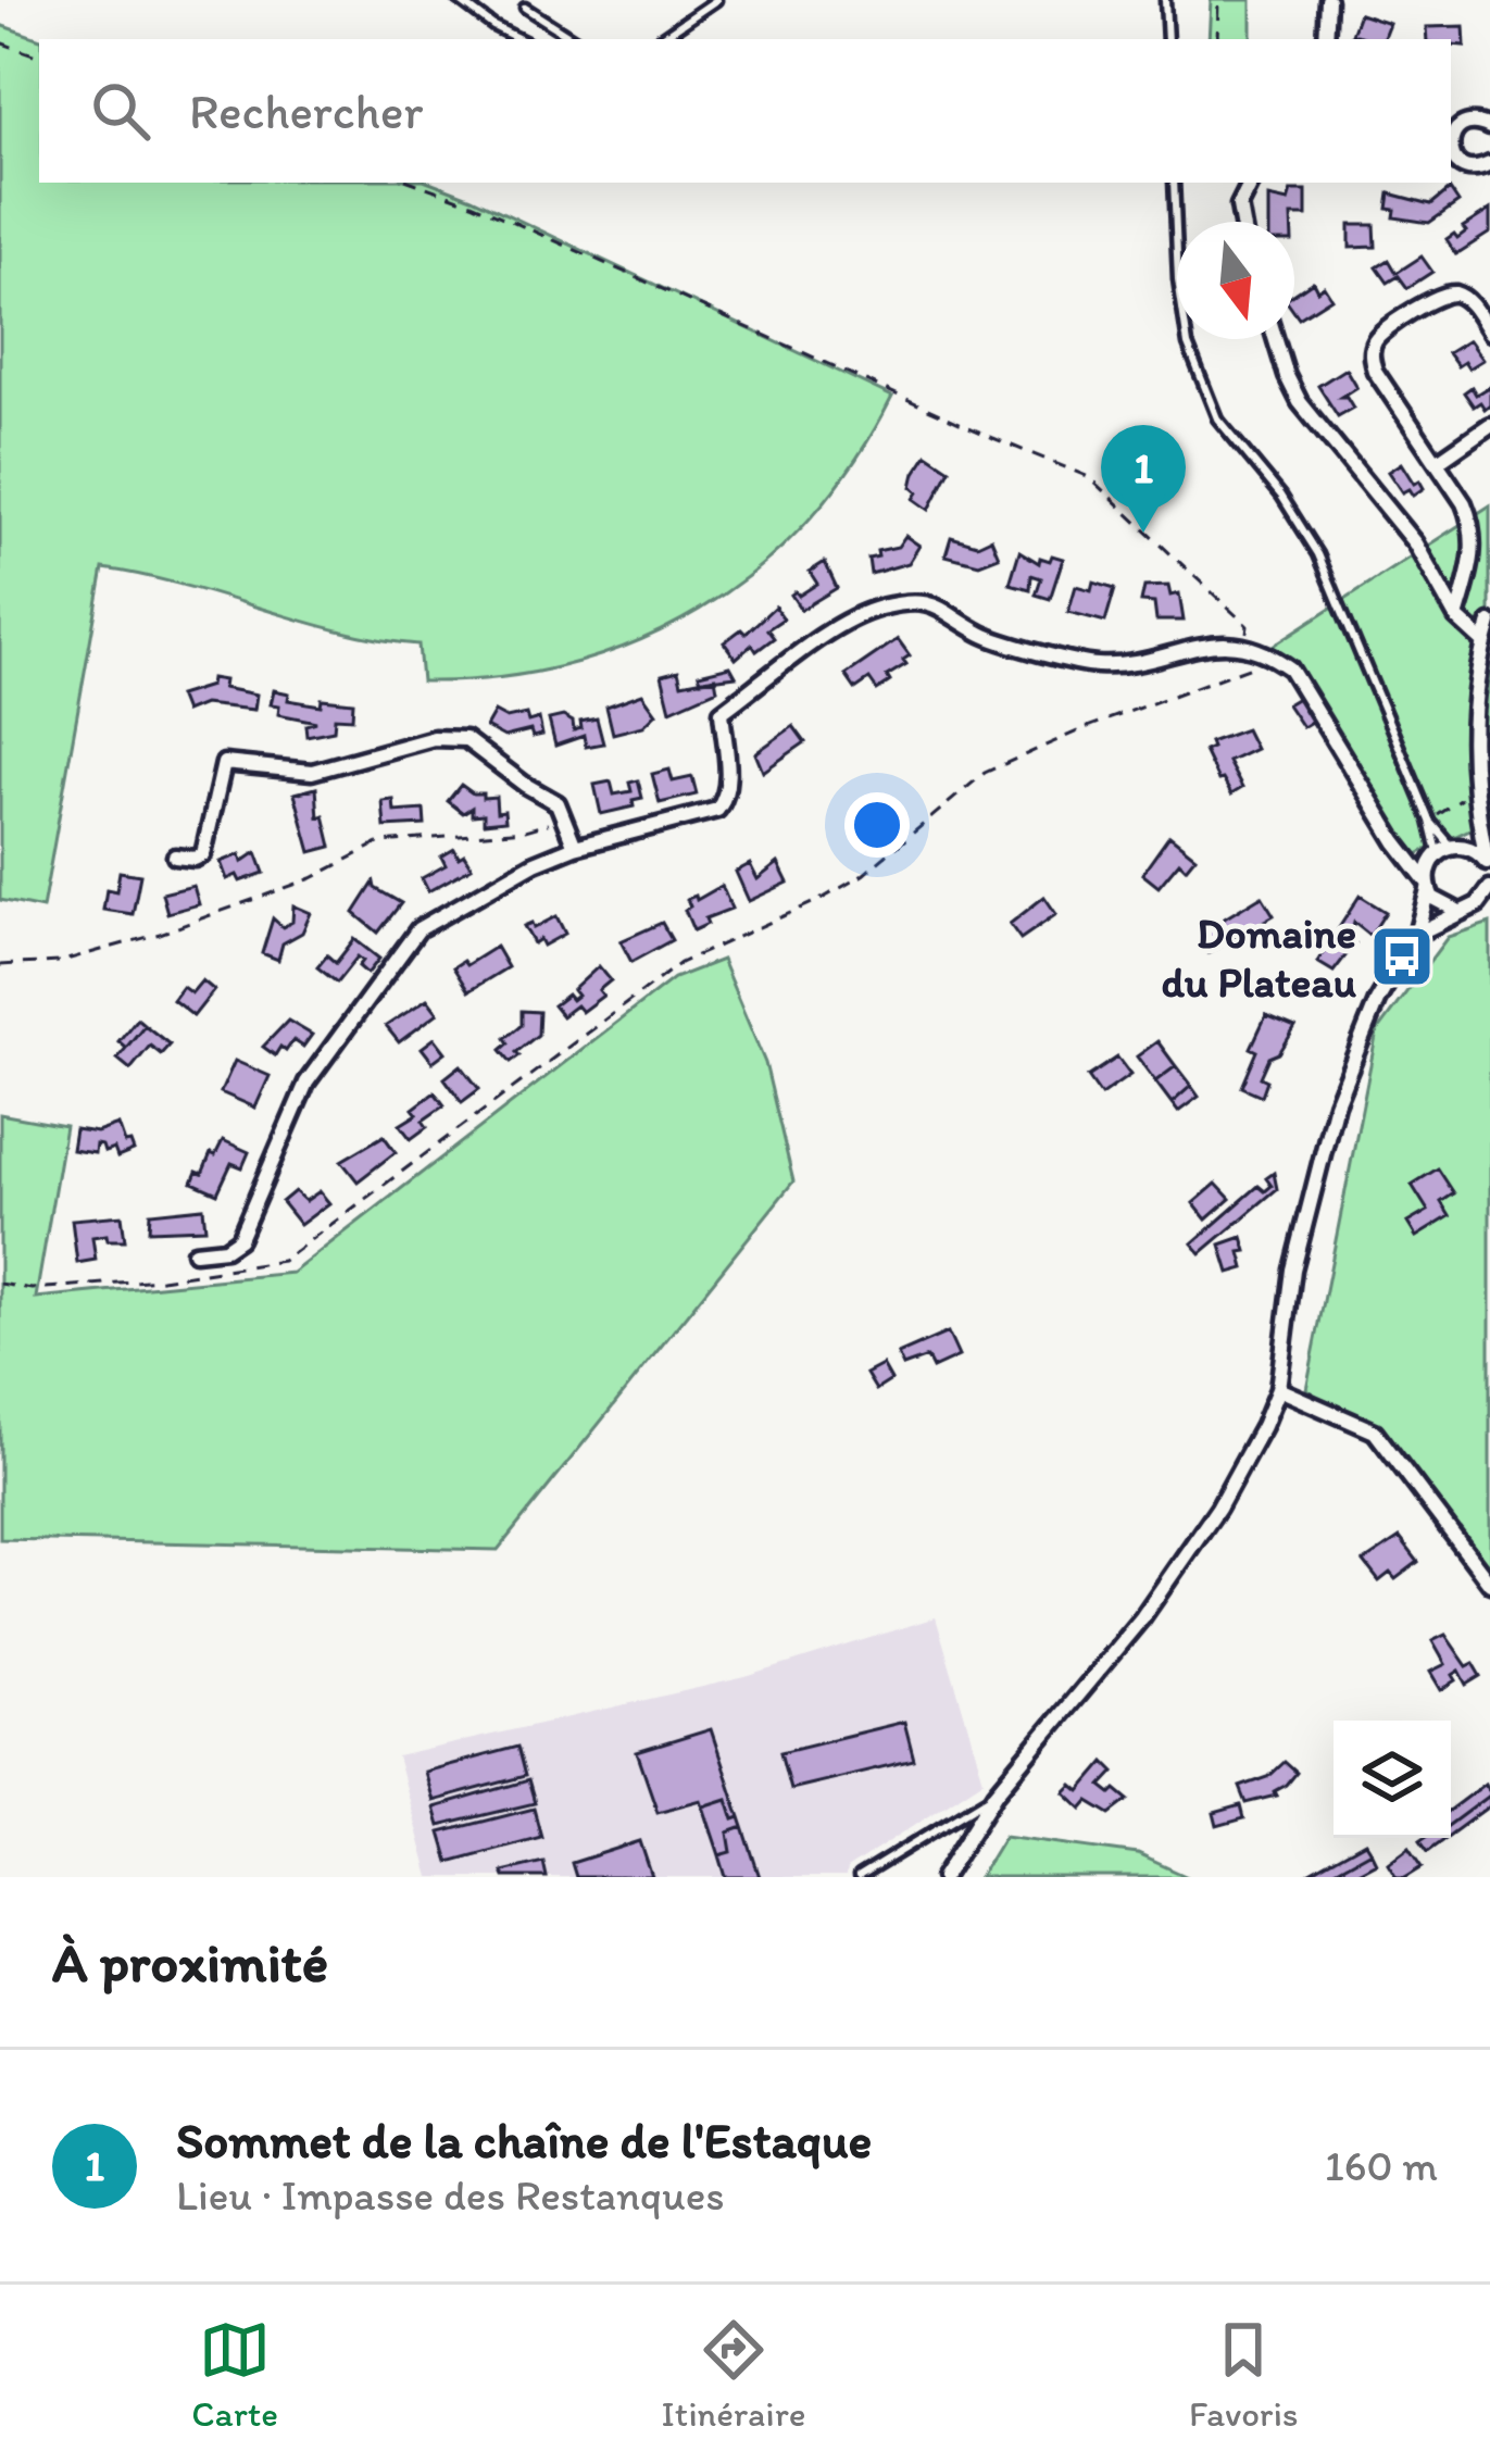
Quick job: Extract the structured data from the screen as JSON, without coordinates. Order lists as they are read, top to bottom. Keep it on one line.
{"places":{"bus stop":["Domaine du Plateau"]},"north":"bottom","page":{"search":"Rechercher","pins":"1","heading":"À proximité","list":[{"mark":"1","name":"Sommet de la chaîne de l'Estaque","note":"Lieu · Impasse des Restanques","value":"160 m"}],"nav":["Carte","Itinéraire","Favoris"]}}
